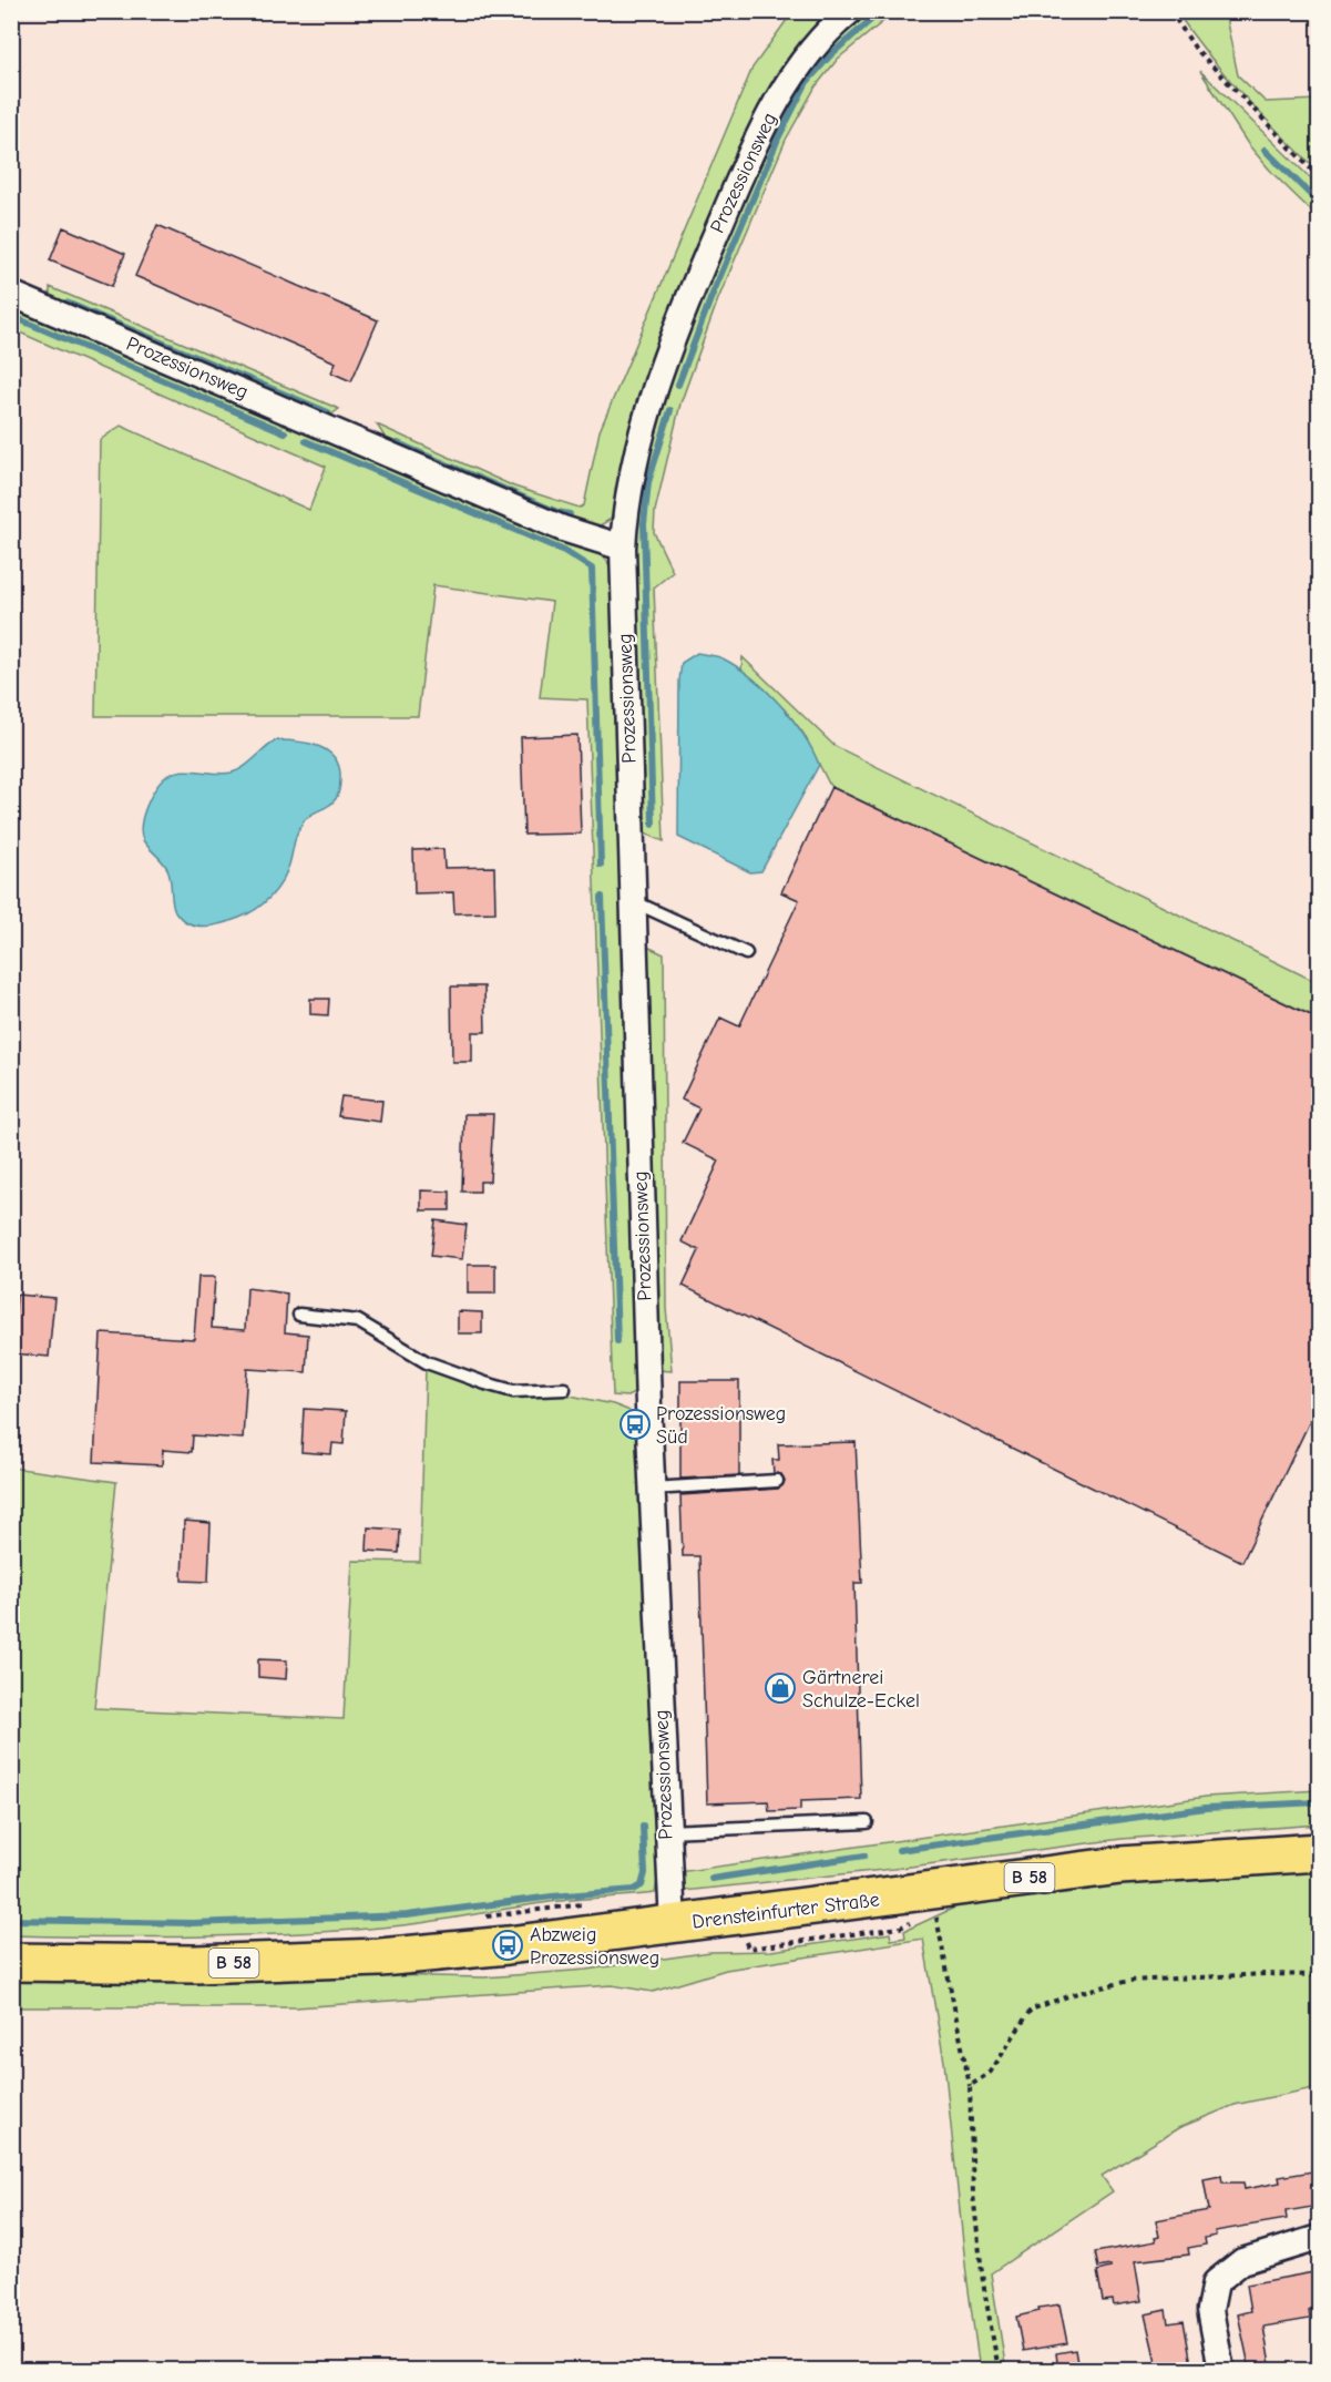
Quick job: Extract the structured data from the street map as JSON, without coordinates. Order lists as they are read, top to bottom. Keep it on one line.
{"streets":{"main road":["B 58","Drensteinfurter Straße"],"street":["Prozessionsweg"]},"crossings":[["Prozessionsweg","Drensteinfurter Straße"]],"places":{"bus stop":["Prozessionsweg Süd","Abzweig Prozessionsweg"],"shop":["Gärtnerei Schulze-Eckel"]}}
